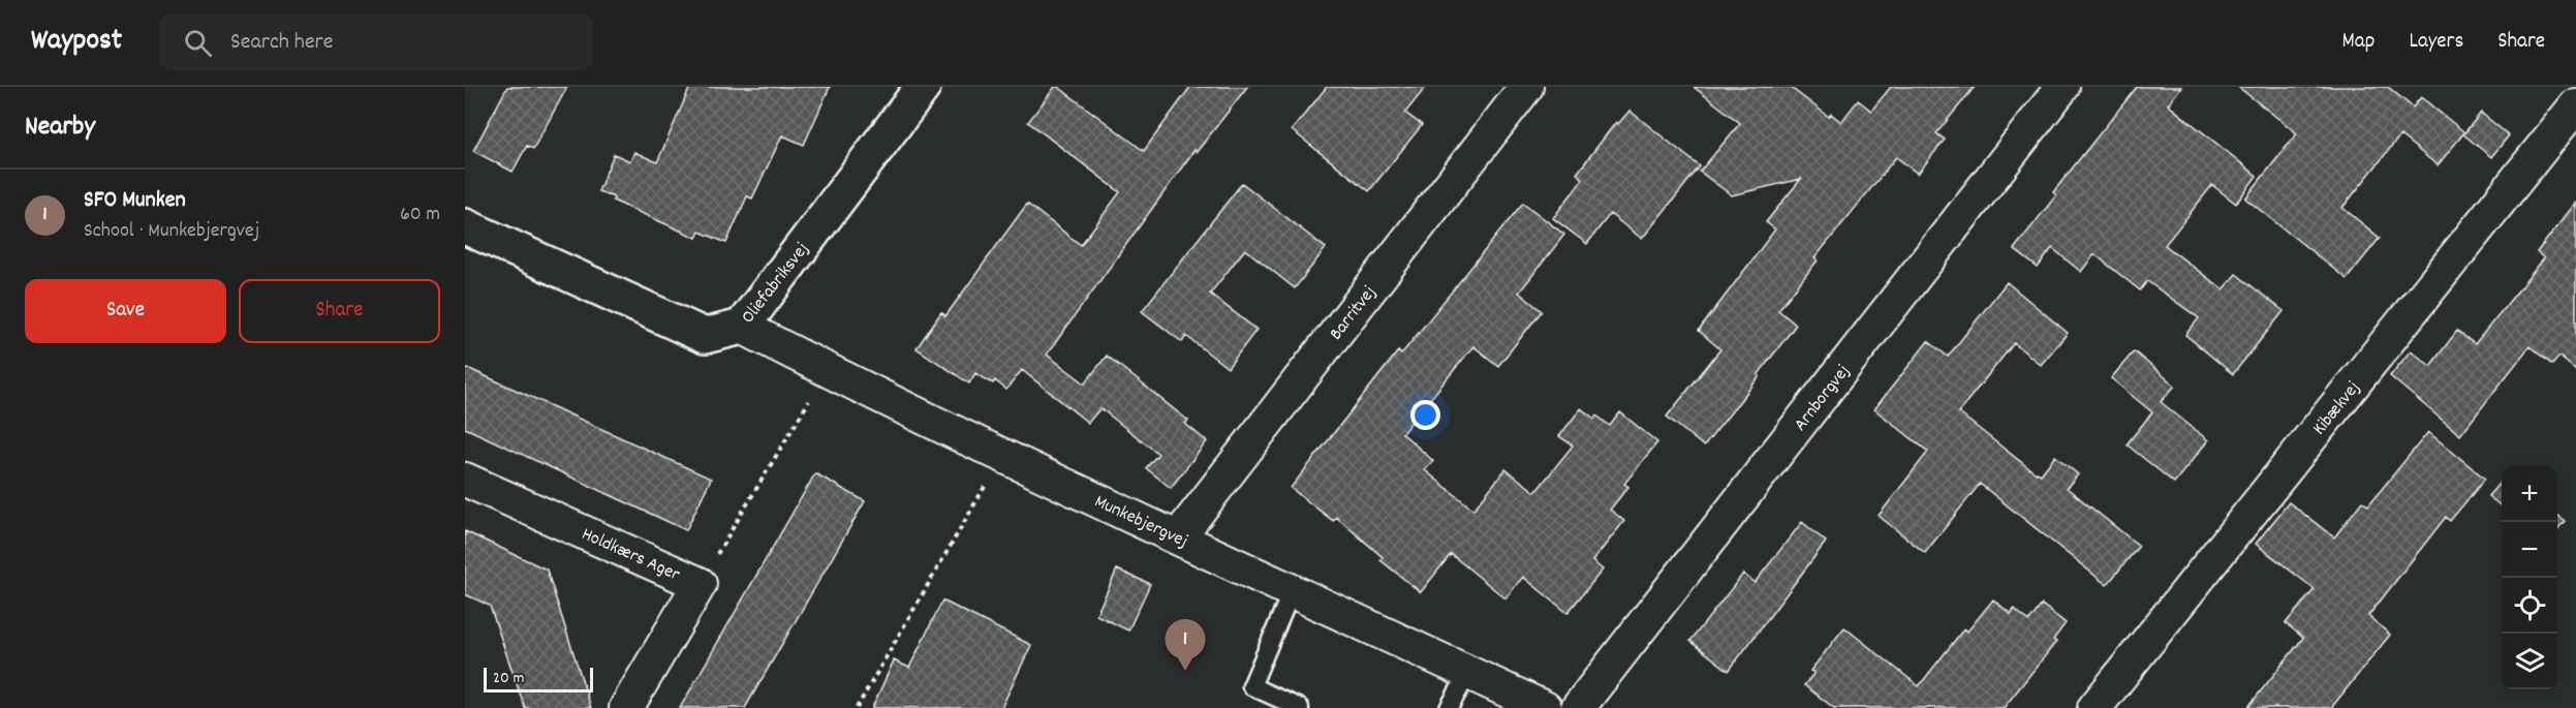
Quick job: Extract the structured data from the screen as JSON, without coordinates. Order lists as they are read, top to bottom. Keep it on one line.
{"streets":{"street":["Oliefabriksvej","Barritvej","Arnborgvej","Kibækvej","Munkebjergvej","Holdkærs Ager"]},"crossings":[["Oliefabriksvej","Munkebjergvej"],["Barritvej","Munkebjergvej"]],"scale_bar":"20 m","page":{"header":"Waypost","search":"Search here","nav":["Map","Layers","Share"],"heading":"Nearby","list":[{"mark":"1","name":"SFO Munken","note":"School · Munkebjergvej","value":"60 m"}],"buttons":["Save","Share"],"map_buttons":["+","−"],"pins":"1","scale":"20 m"}}
